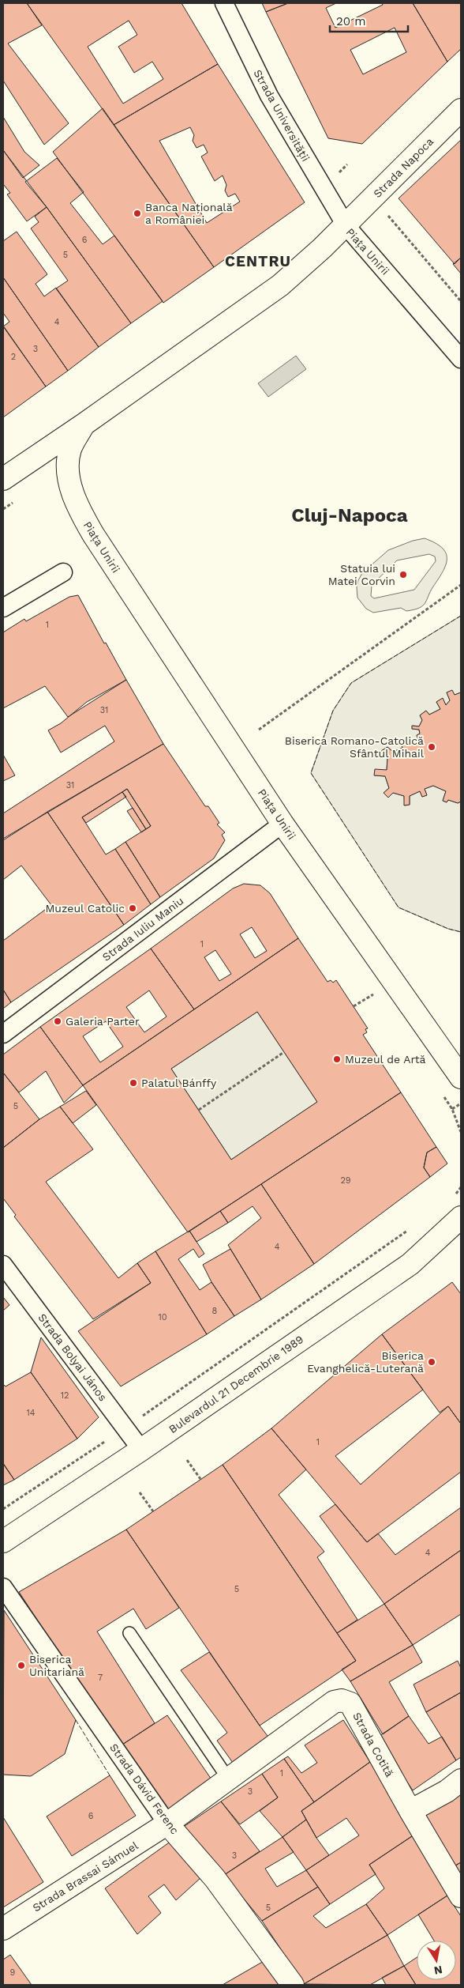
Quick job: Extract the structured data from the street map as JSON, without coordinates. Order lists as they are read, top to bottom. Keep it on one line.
{"streets":{"main road":["Strada Napoca","Piața Unirii","Bulevardul 21 Decembrie 1989","Strada Cotită","Strada Dávid Ferenc","Strada Brassai Sámuel"],"street":["Strada Universității","Strada Iuliu Maniu","Strada Bolyai János"]},"crossings":[["Strada Universității","Strada Napoca"],["Strada Universității","Piața Unirii"],["Strada Napoca","Piața Unirii"],["Piața Unirii","Strada Iuliu Maniu"],["Strada Bolyai János","Bulevardul 21 Decembrie 1989"],["Strada Cotită","Strada Dávid Ferenc"],["Strada Cotită","Strada Brassai Sámuel"],["Strada Dávid Ferenc","Strada Brassai Sámuel"]],"districts":["CENTRU","Cluj-Napoca"],"places":["Banca Națională a României","Statuia lui Matei Corvin","Biserica Romano-Catolică Sfântul Mihail","Muzeul Catolic","Galeria Parter","Muzeul de Artă","Palatul Bánffy","Biserica Evanghelică-Luterană","Biserica Unitariană"],"house_numbers":["6","5","4","3","2","1","31","31","1","5","29","4","8","10","12","14","1","4","5","7","1","3","6","3","5","9"],"scale_bar":"20 m","north":"bottom"}
